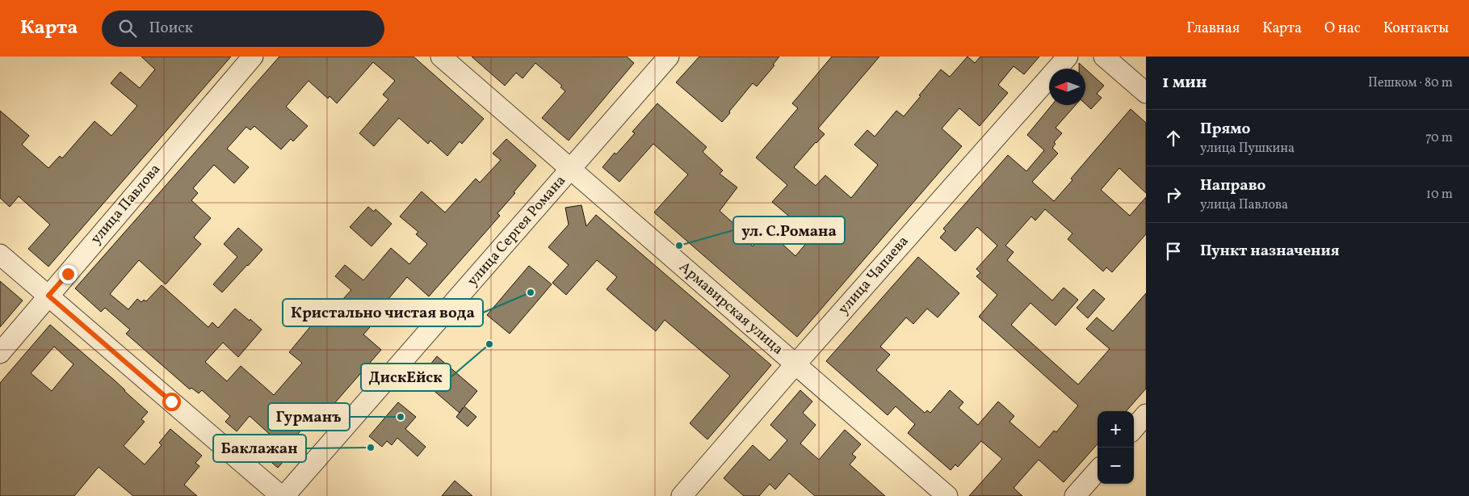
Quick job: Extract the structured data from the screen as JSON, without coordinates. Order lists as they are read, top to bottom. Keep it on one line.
{"streets":{"street":["улица Павлова","улица Сергея Романа","улица Чапаева","Армавирская улица"]},"crossings":[["улица Сергея Романа","Армавирская улица"],["улица Чапаева","Армавирская улица"]],"places":["ул. С.Романа","Кристально чистая вода","ДискЕйск","Гурманъ","Баклажан"],"north":"left","page":{"header":"Карта","search":"Поиск","nav":["Главная","Карта","О нас","Контакты"],"heading":["1 мин","Пешком · 80 m"],"list":[["Прямо","улица Пушкина","70 m"],["Направо","улица Павлова","10 m"],"Пункт назначения"],"map_buttons":["+","−"]}}
